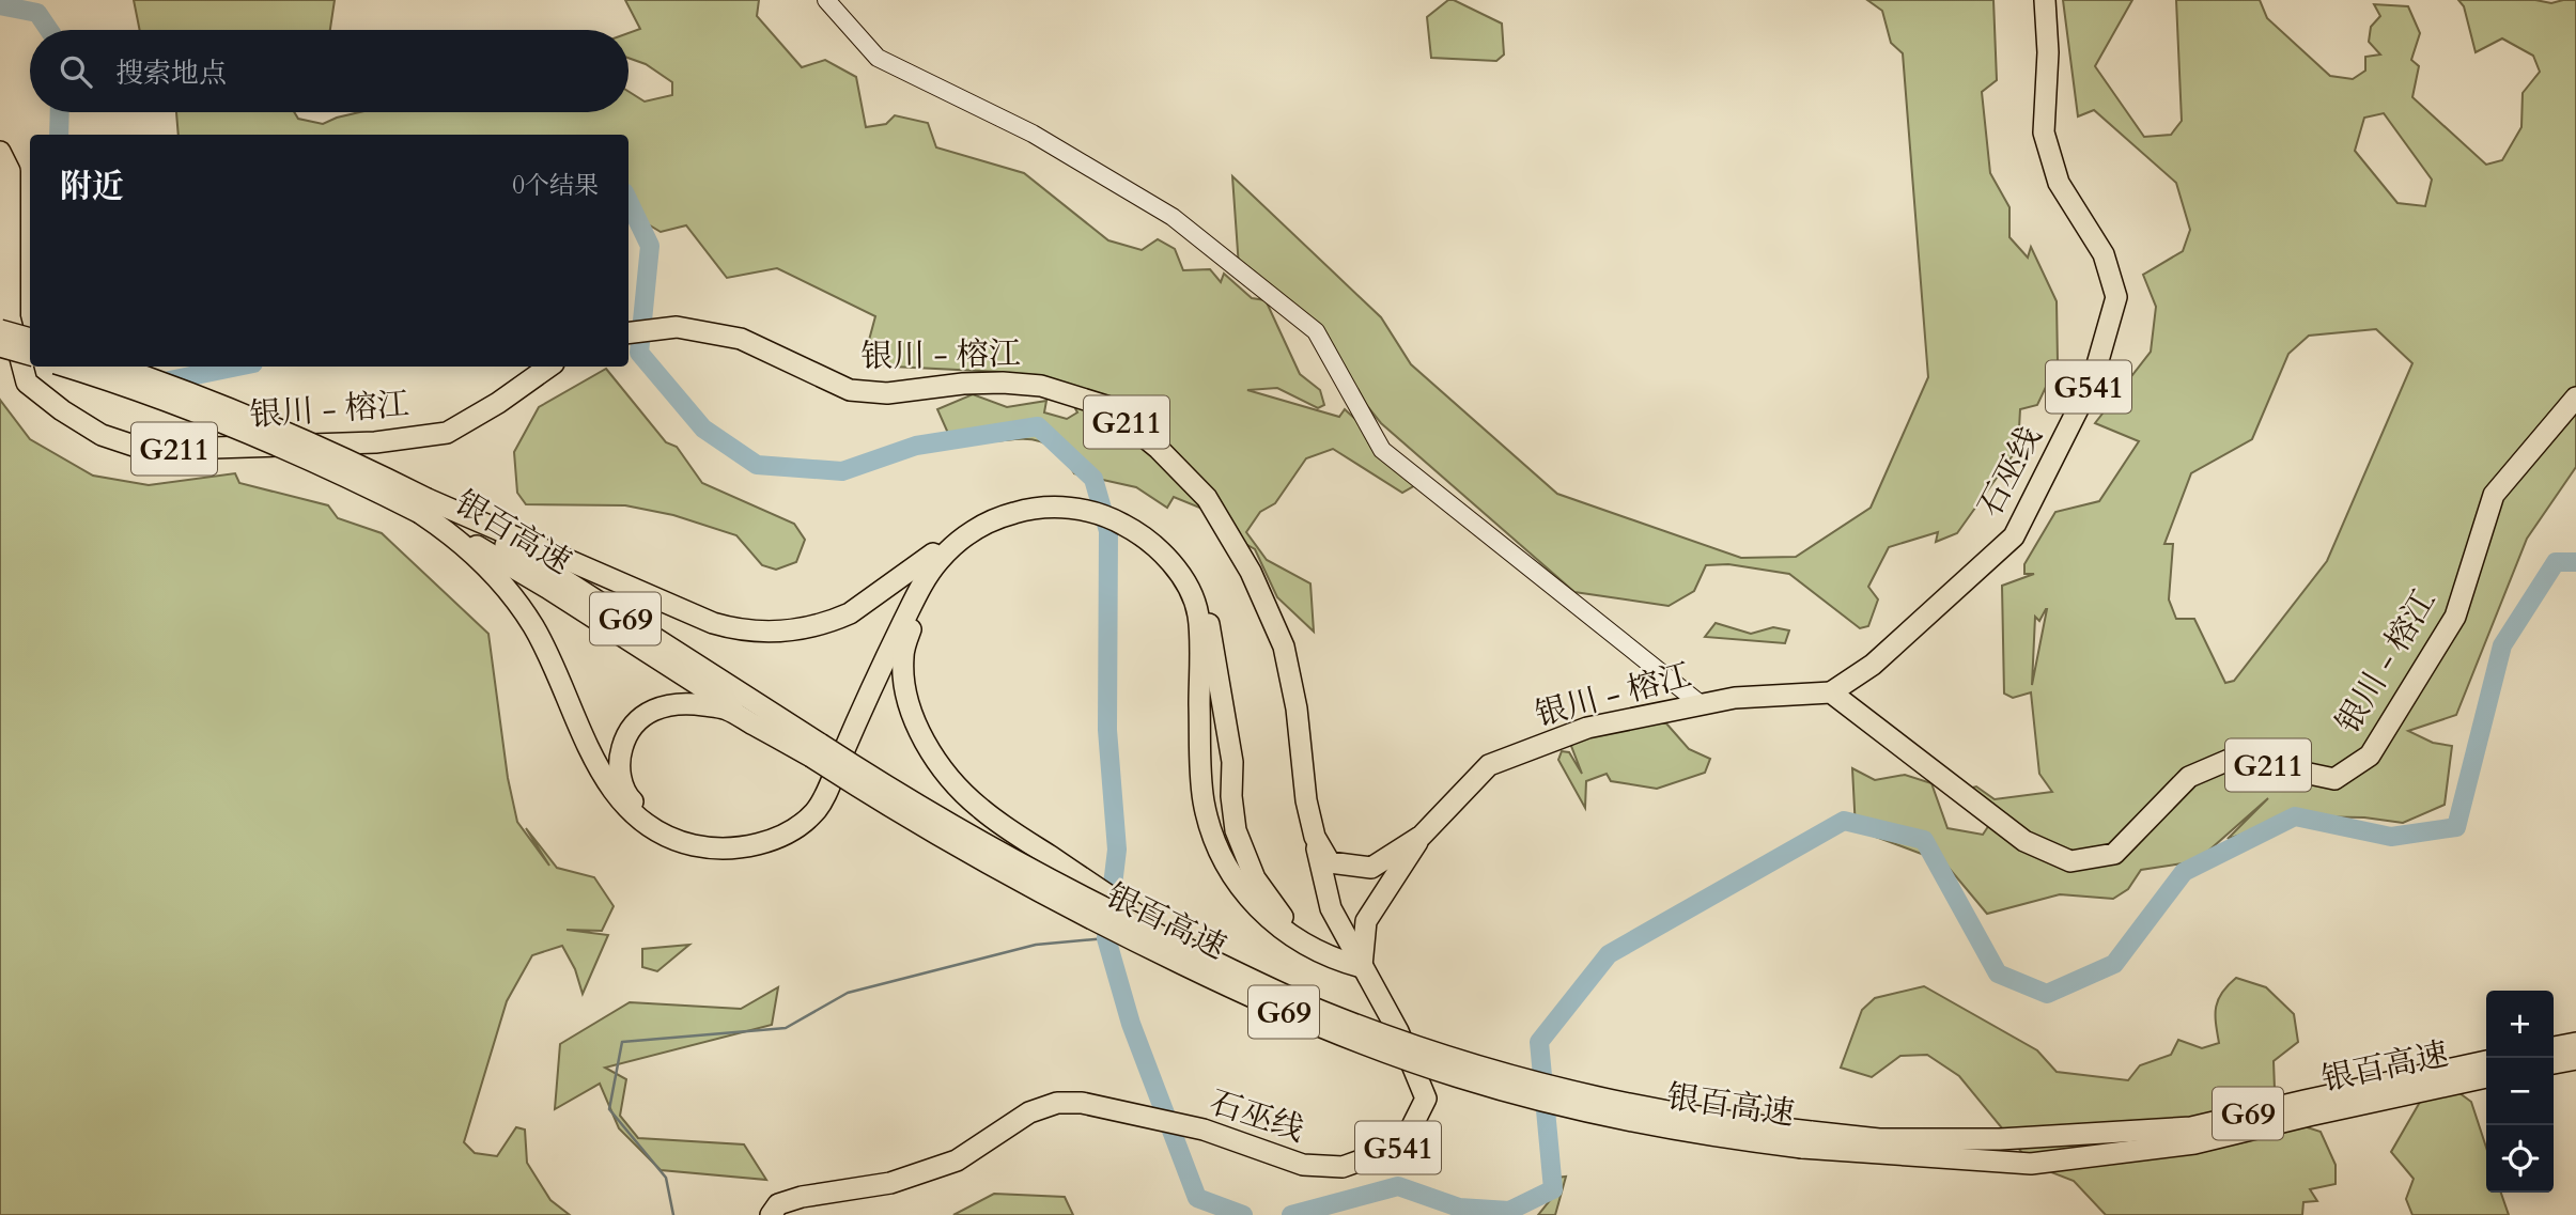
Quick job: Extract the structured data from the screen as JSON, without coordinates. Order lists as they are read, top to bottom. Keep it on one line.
{"streets":{"highway":["银川 - 榕江","G541","G211","石巫线","银百高速","G69"]},"crossings":[["银川 - 榕江","石巫线"]],"page":{"search":"搜索地点","heading":["附近","0个结果"],"map_buttons":["+","−"]}}
